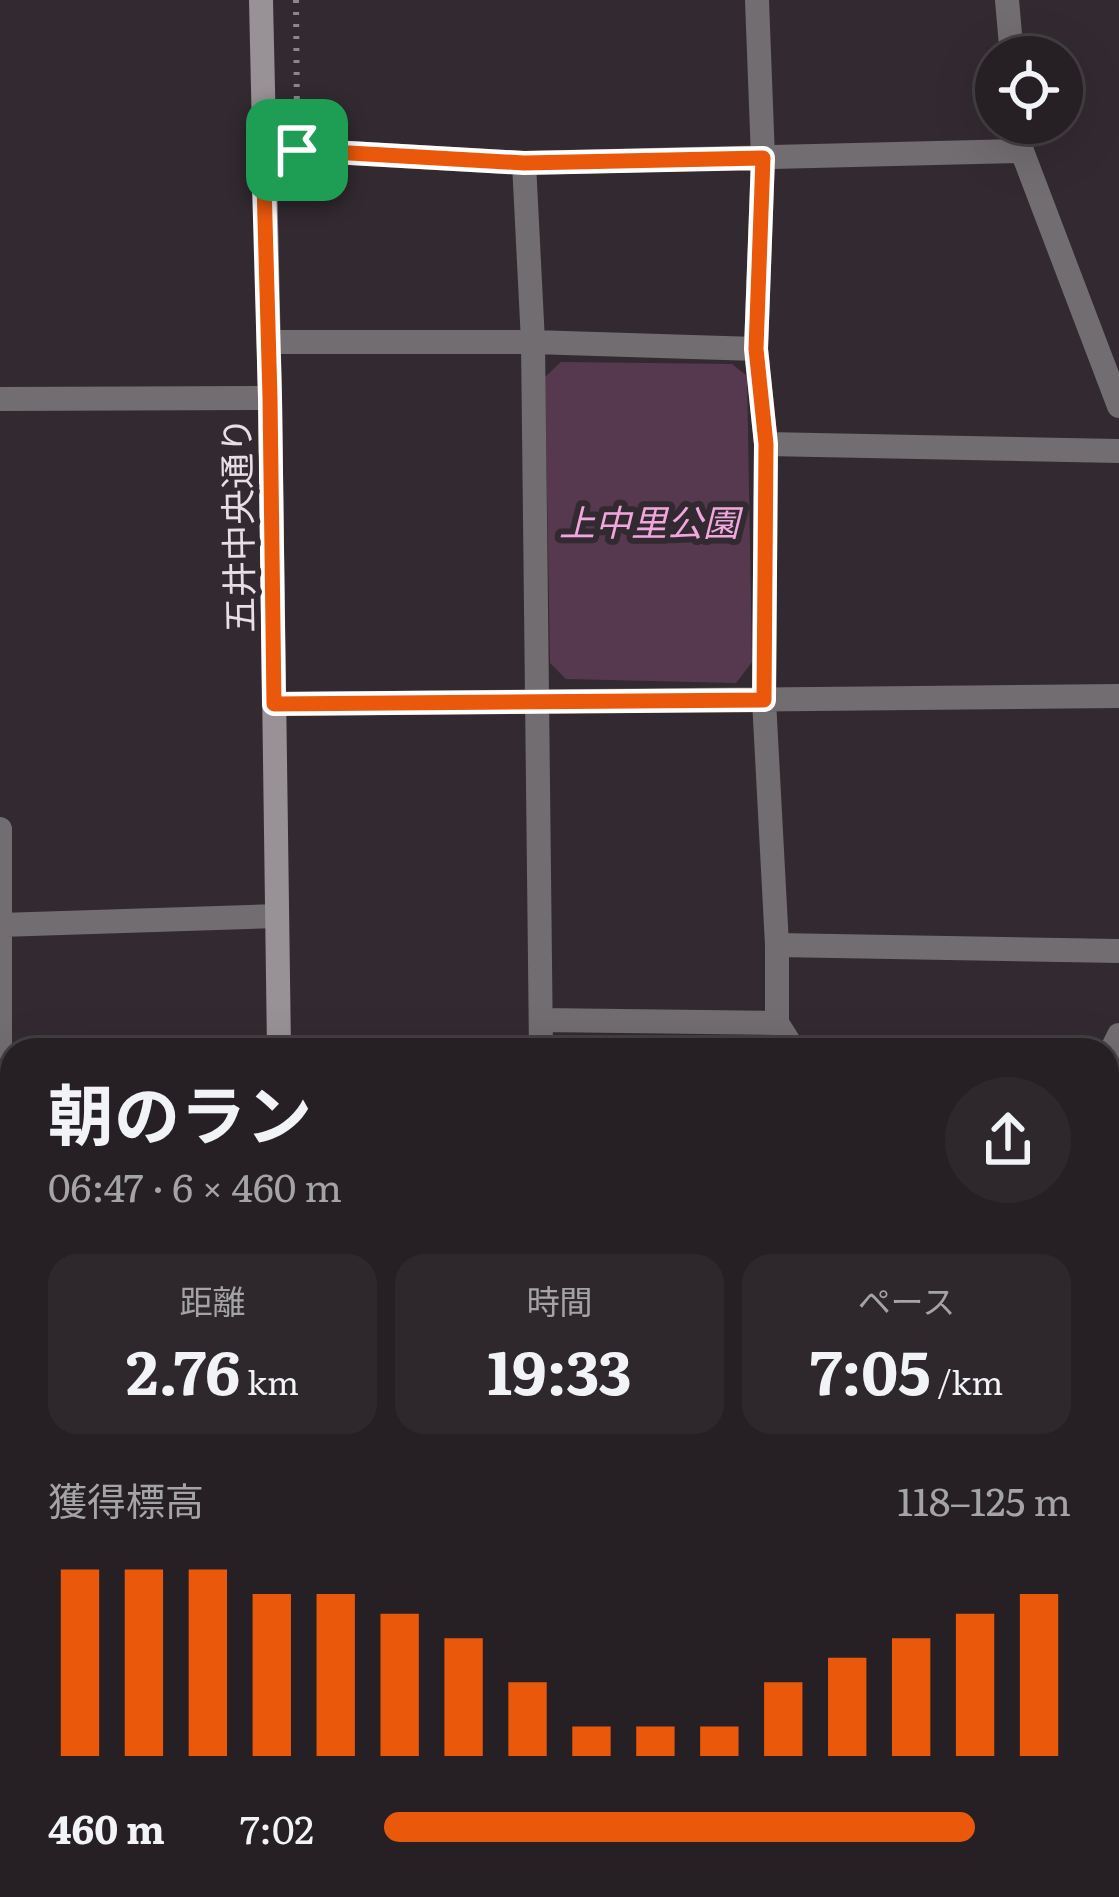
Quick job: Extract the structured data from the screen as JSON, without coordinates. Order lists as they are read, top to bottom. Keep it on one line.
{"streets":{"street":["五井中央通り"]},"parks":["上中里公園"],"page":{"heading":["朝のラン","06:47 · 6 × 460 m"],"stats":[["距離","2.76 km"],["時間","19:33"],["ペース","7:05 /km"]],"chart":["獲得標高","118–125 m"],"list":[{"name":"460 m","note":"7:02"}]}}
